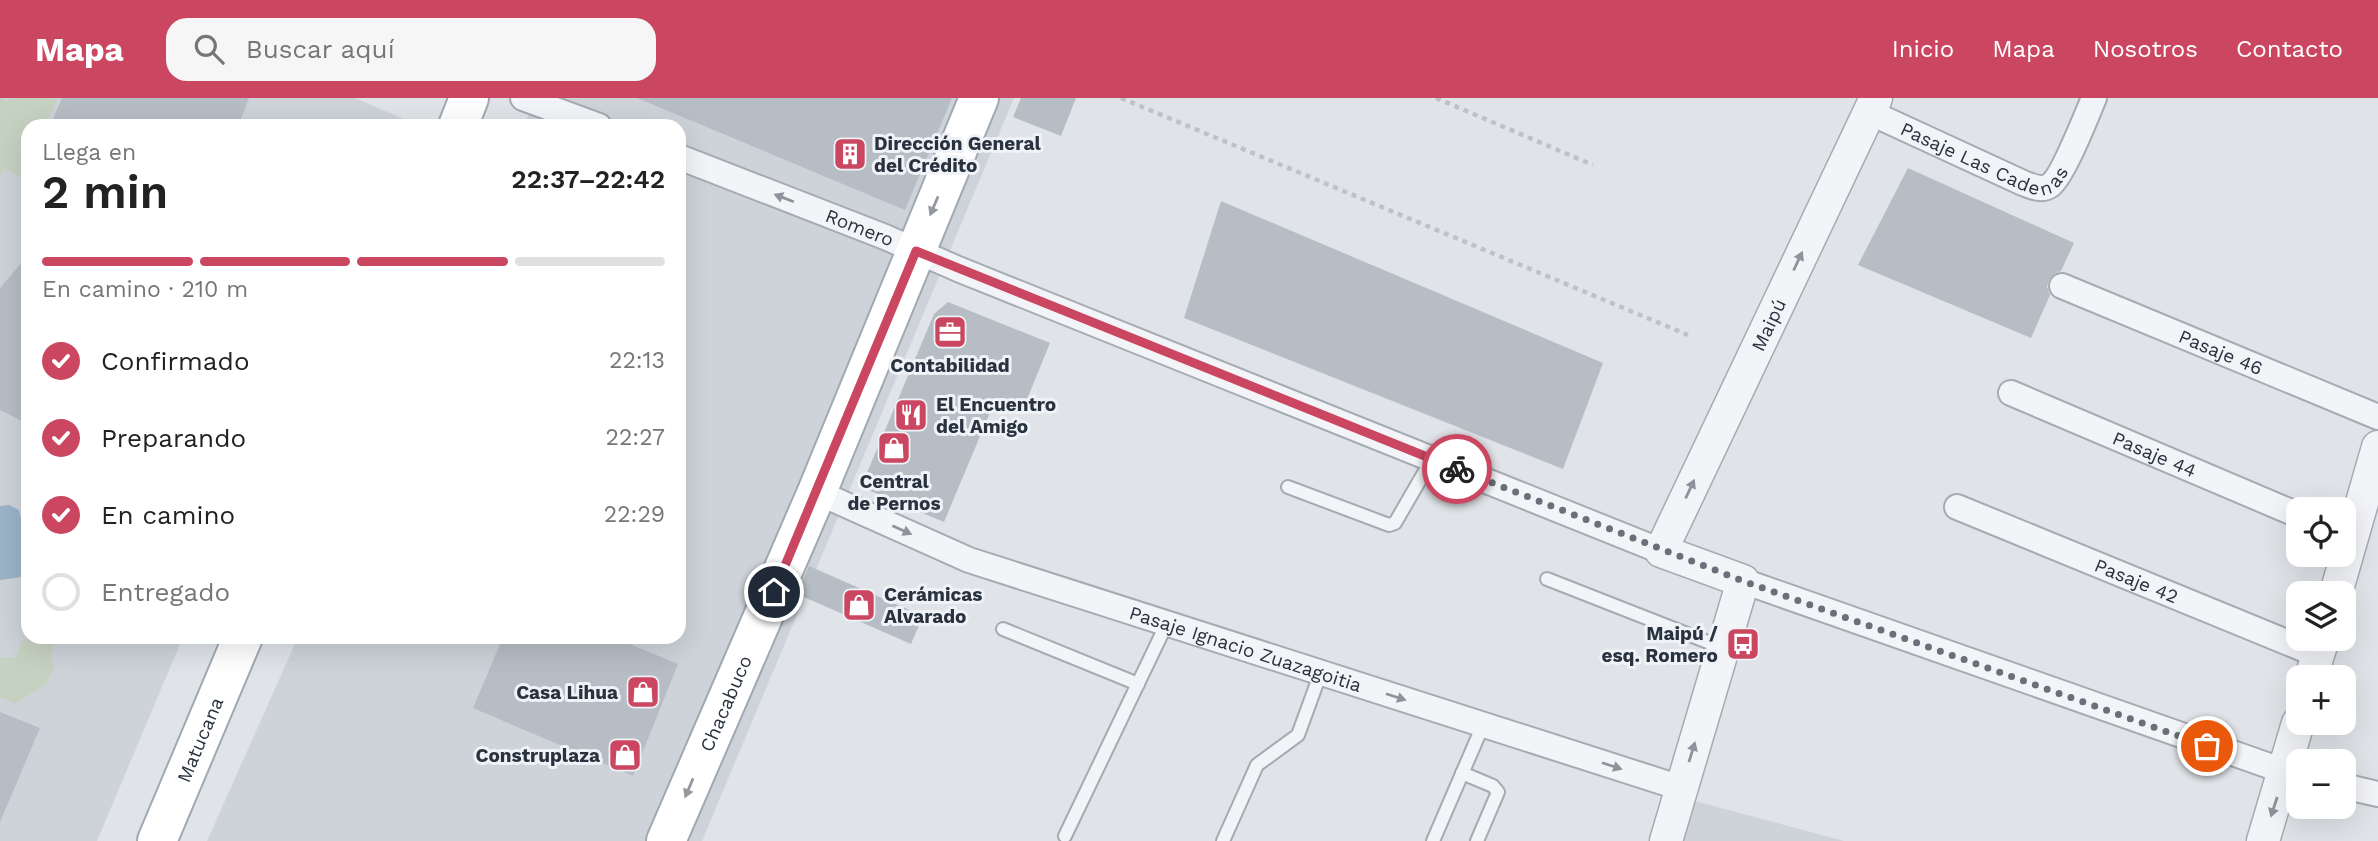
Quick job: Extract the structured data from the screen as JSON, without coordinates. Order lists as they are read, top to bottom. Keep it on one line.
{"streets":{"main road":["Chacabuco","Matucana"],"street":["Pasaje Las Cadenas","Romero","Maipú","Pasaje 46","Pasaje 44","Pasaje 42","Pasaje Ignacio Zuazagoitia"]},"crossings":[["Pasaje Las Cadenas","Maipú"],["Romero","Maipú"],["Romero","Chacabuco"],["Pasaje Ignacio Zuazagoitia","Chacabuco"]],"one_way":["Maipú","Pasaje Ignacio Zuazagoitia","Chacabuco"],"places":{"building":["Dirección General del Crédito"],"office":["Contabilidad"],"restaurant":["El Encuentro del Amigo"],"shop":["Central de Pernos","Cerámicas Alvarado","Casa Lihua","Construplaza"],"bus stop":["Maipú / esq. Romero"]},"page":{"header":"Mapa","search":"Buscar aquí","nav":["Inicio","Mapa","Nosotros","Contacto"],"heading":["2 min","Llega en","22:37–22:42"],"bar":"En camino · 210 m","list":[["Confirmado","22:13"],["Preparando","22:27"],["En camino","22:29"],"Entregado"],"map_buttons":["+","−"]}}
